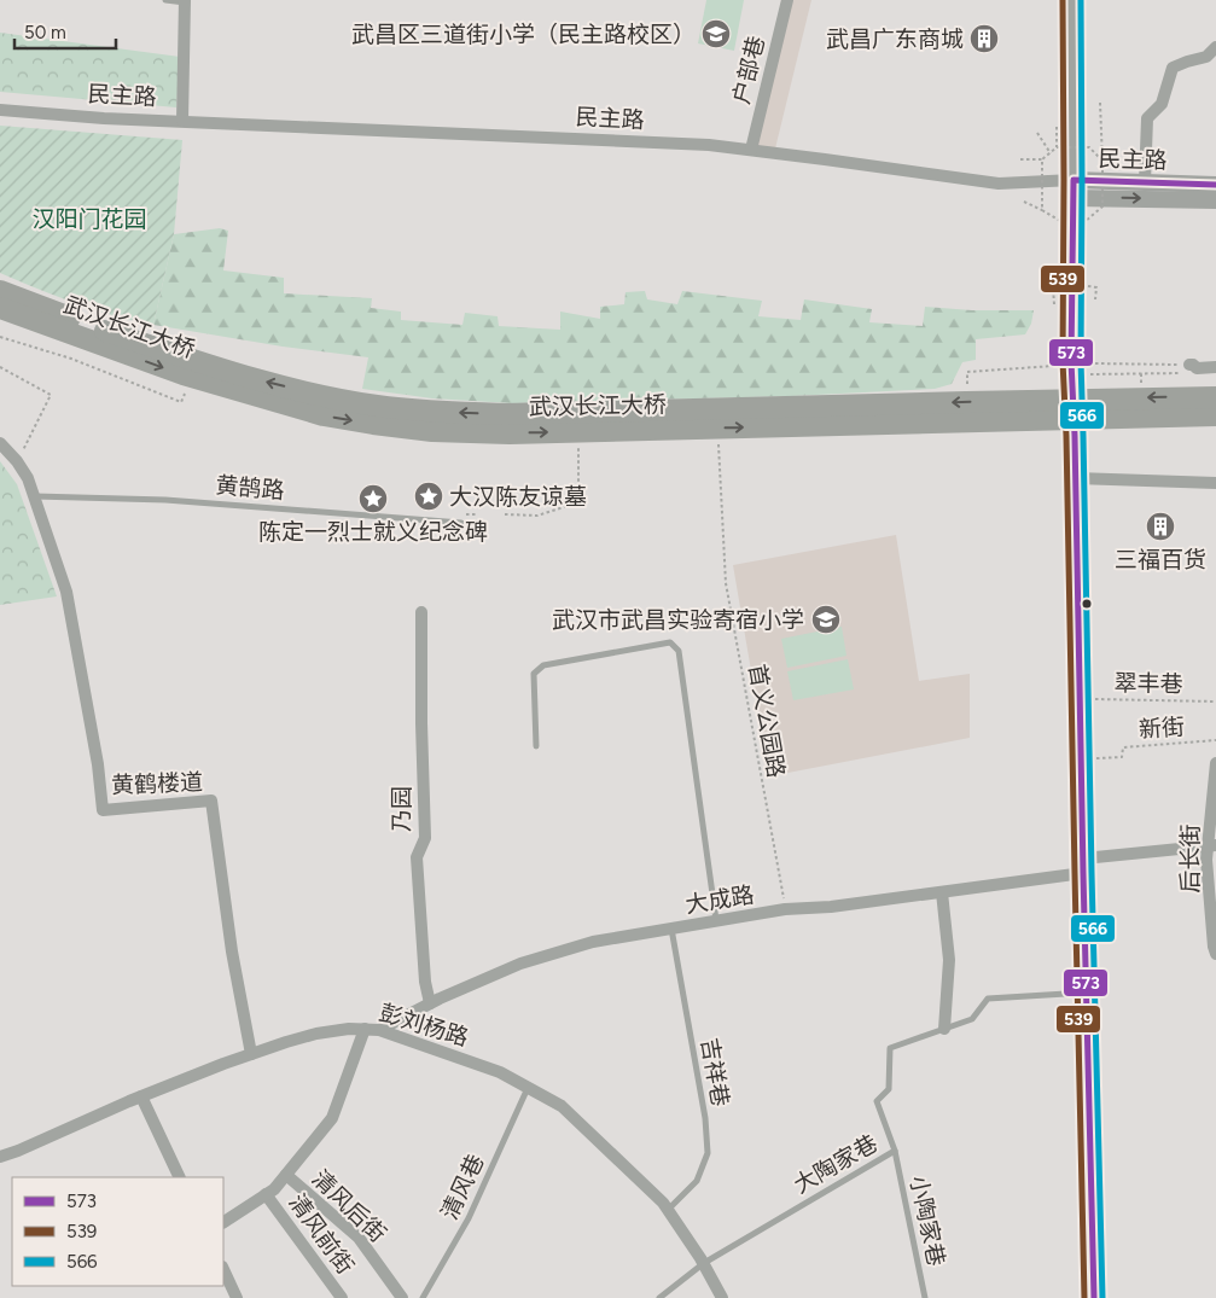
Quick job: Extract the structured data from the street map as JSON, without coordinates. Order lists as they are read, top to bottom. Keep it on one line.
{"streets":{"highway":["武汉长江大桥"],"street":["户部巷","民主路","黄鹤楼道","乃园","后长街","大成路","彭刘杨路","清风后街","清风前街"],"lane":["黄鹄路","吉祥巷","大陶家巷","清风巷","小陶家巷"],"path":["翠丰巷","首义公园路","新街"]},"crossings":[["户部巷","民主路"],["武汉长江大桥","首义公园路"],["黄鹄路","黄鹤楼道"],["首义公园路","大成路"],["黄鹤楼道","彭刘杨路"],["乃园","大成路"],["后长街","大成路"],["大成路","彭刘杨路"],["大成路","吉祥巷"],["彭刘杨路","吉祥巷"],["彭刘杨路","大陶家巷"],["彭刘杨路","清风巷"],["彭刘杨路","清风后街"],["大陶家巷","小陶家巷"],["清风后街","清风前街"]],"parks":["汉阳门花园"],"places":{"school or university":["武昌区三道街小学（民主路校区）","武汉市武昌实验寄宿小学"],"building":["武昌广东商城","三福百货"],"place":["大汉陈友谅墓","陈定一烈士就义纪念碑"]},"lines":["transit line 539","transit line 566","transit line 573"],"legend":["573","539","566"],"scale_bar":"50 m"}
